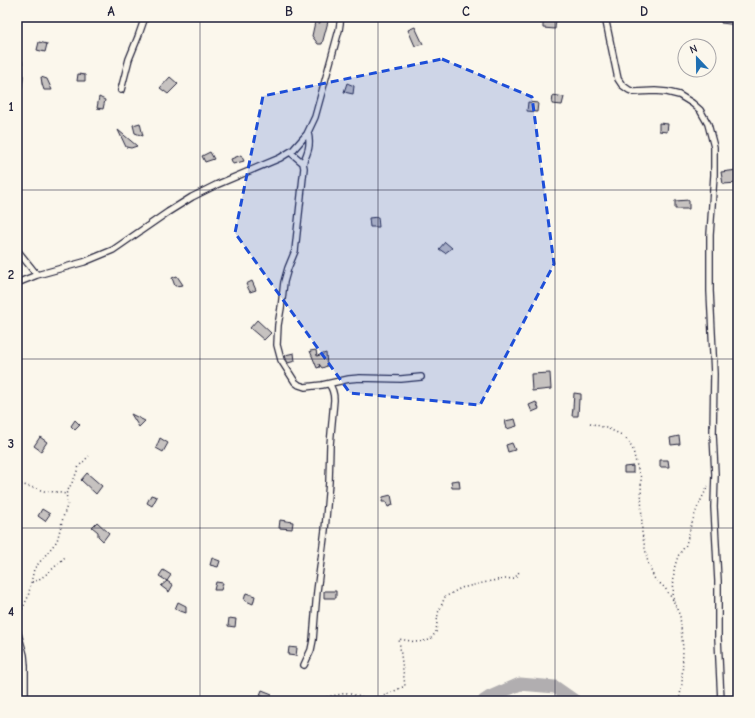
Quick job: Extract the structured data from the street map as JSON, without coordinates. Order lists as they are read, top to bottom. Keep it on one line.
{"north":"top","grid":{"columns":["A","B","C","D"],"rows":["1","2","3","4"]}}
